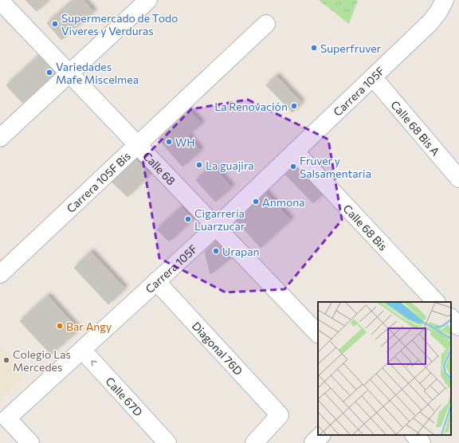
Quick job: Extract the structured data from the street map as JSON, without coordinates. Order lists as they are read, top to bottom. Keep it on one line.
{"streets":{"street":["Carrera 105F","Calle 68 Bis A","Calle 68","Carrera 105F Bis","Calle 68 Bis","Diagonal 76D","Calle 67D"]},"crossings":[["Carrera 105F","Calle 68 Bis A"],["Carrera 105F","Calle 68"],["Carrera 105F","Calle 68 Bis"],["Carrera 105F","Diagonal 76D"],["Carrera 105F","Calle 67D"],["Calle 68","Carrera 105F Bis"]],"one_way":["Calle 67D"],"places":["Supermercado de Todo Viveres y Verduras","Superfruver","Variedades Mafe Miscelmea","La Renovación","WH","La guajira","Fruver y Salsamentaria","Anmona","Cigarrería Luarzucar","Urapan","Bar Angy","Colegio Las Mercedes"]}
